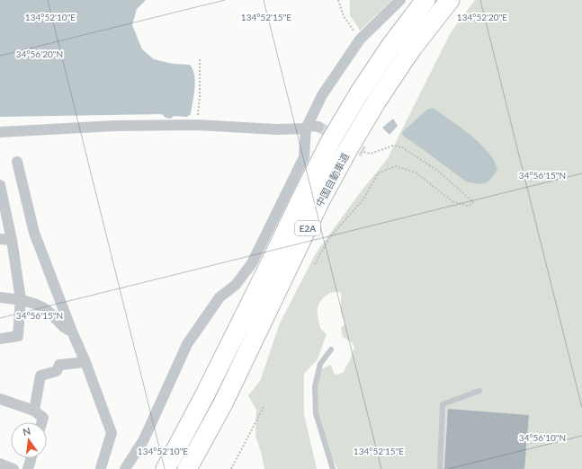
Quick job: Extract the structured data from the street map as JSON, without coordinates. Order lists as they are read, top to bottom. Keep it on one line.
{"streets":{"highway":["中国自動車道","E2A"]},"north":"top","coordinates":["134°52'10\"E","134°52'15\"E","134°52'20\"E","34°56'20\"N","34°56'15\"N","34°56'10\"N"]}
